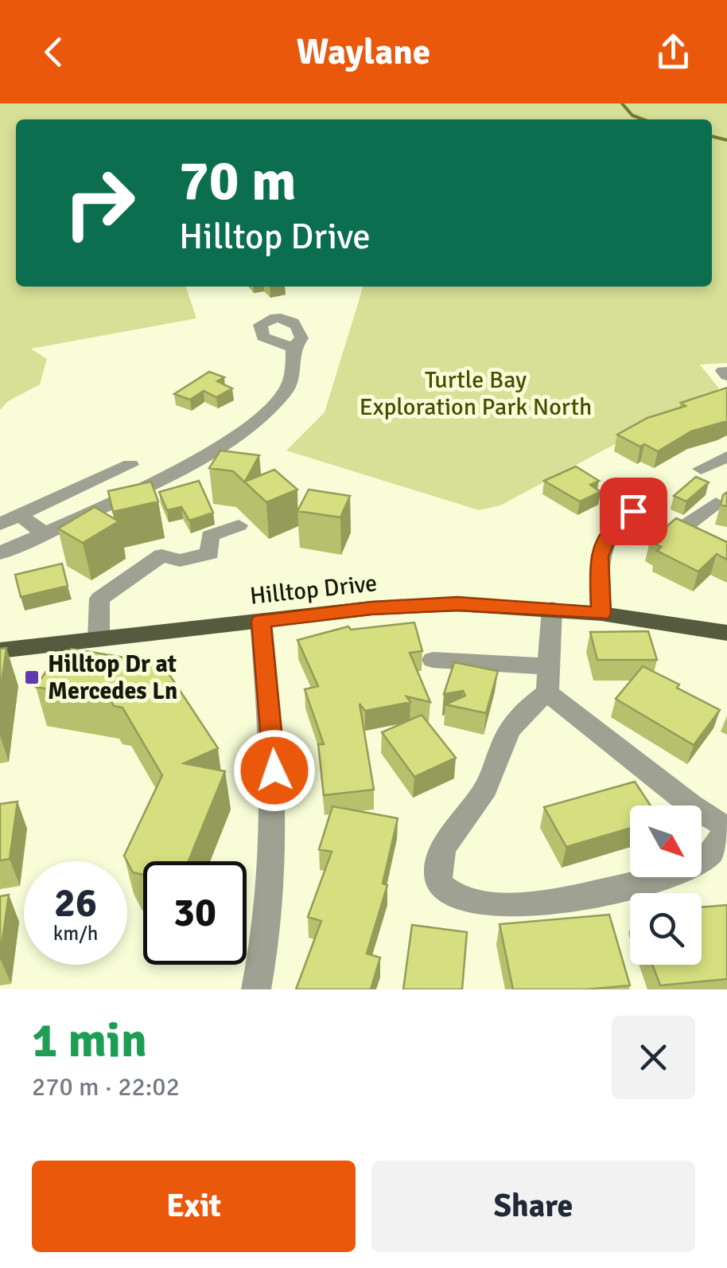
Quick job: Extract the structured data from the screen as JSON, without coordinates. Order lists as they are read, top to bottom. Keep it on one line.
{"streets":{"main road":["Hilltop Drive"]},"parks":["Turtle Bay Exploration Park North"],"places":{"transit":["Hilltop Dr at Mercedes Ln"]},"north":"bottom right","page":{"header":"Waylane","turn":["70 m","Hilltop Drive"],"speed":"26 km/h","limit":"30","heading":["1 min","270 m · 22:02"],"buttons":["Exit","Share"]}}
